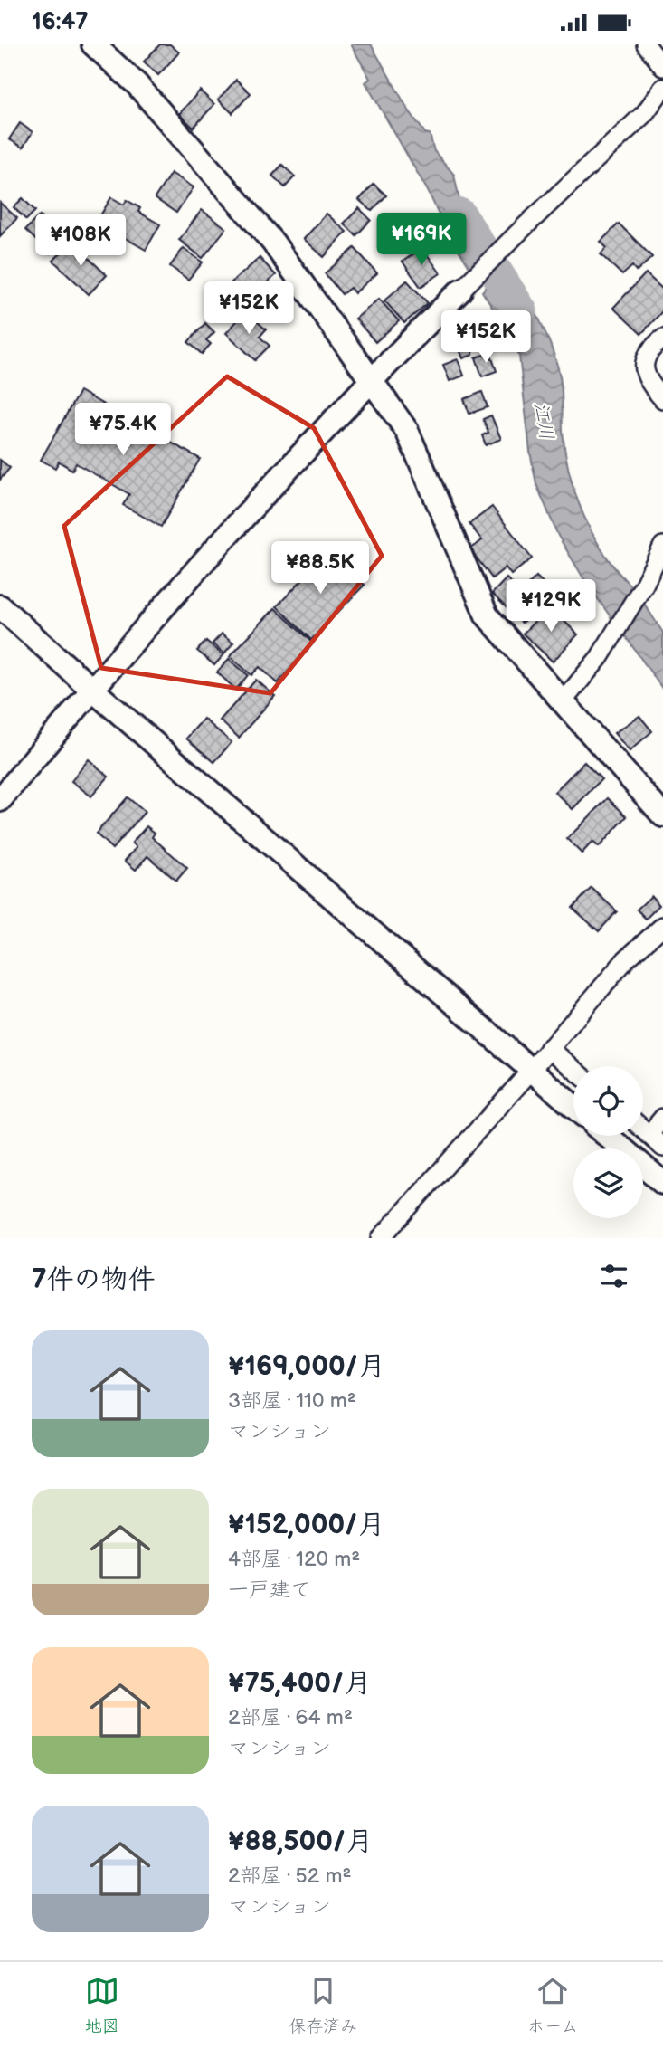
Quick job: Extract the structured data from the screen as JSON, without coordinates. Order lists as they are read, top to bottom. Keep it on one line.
{"water":["江川"],"page":{"status":"16:47","price":["¥169K","¥108K","¥152K","¥152K","¥75.4K","¥88.5K","¥129K"],"heading":"7件の物件","list":[{"name":"¥169,000/月","note":"3部屋 · 110 m² · マンション"},{"name":"¥152,000/月","note":"4部屋 · 120 m² · 一戸建て"},{"name":"¥75,400/月","note":"2部屋 · 64 m² · マンション"},{"name":"¥88,500/月","note":"2部屋 · 52 m² · マンション"}],"tabs":["地図","保存済み","ホーム"]}}
